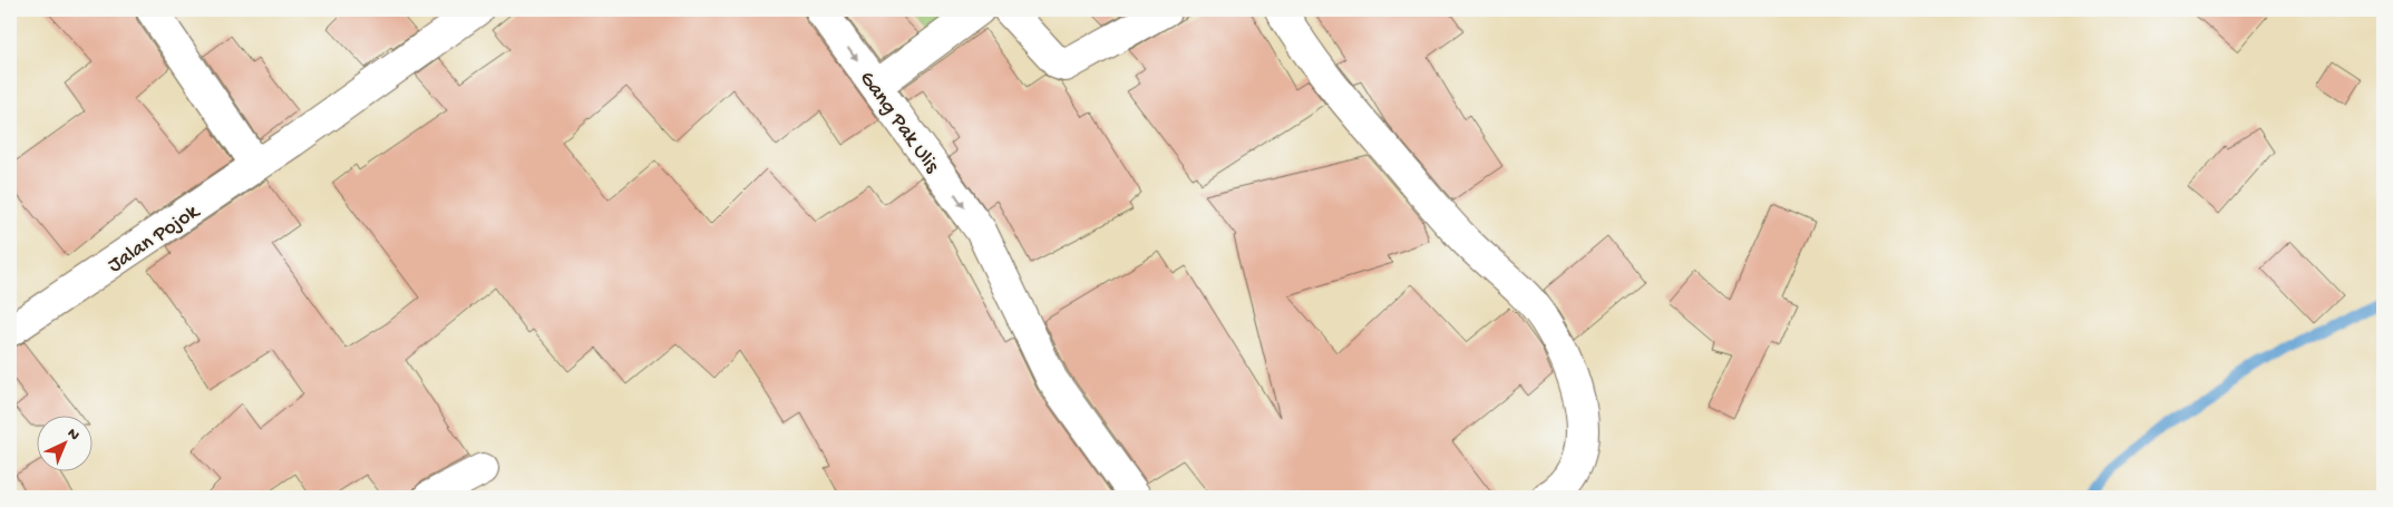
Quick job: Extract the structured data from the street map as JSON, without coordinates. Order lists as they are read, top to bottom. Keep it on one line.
{"streets":{"street":["Gang Pak Ulis","Jalan Pojok"]},"one_way":["Gang Pak Ulis"],"north":"top right"}
